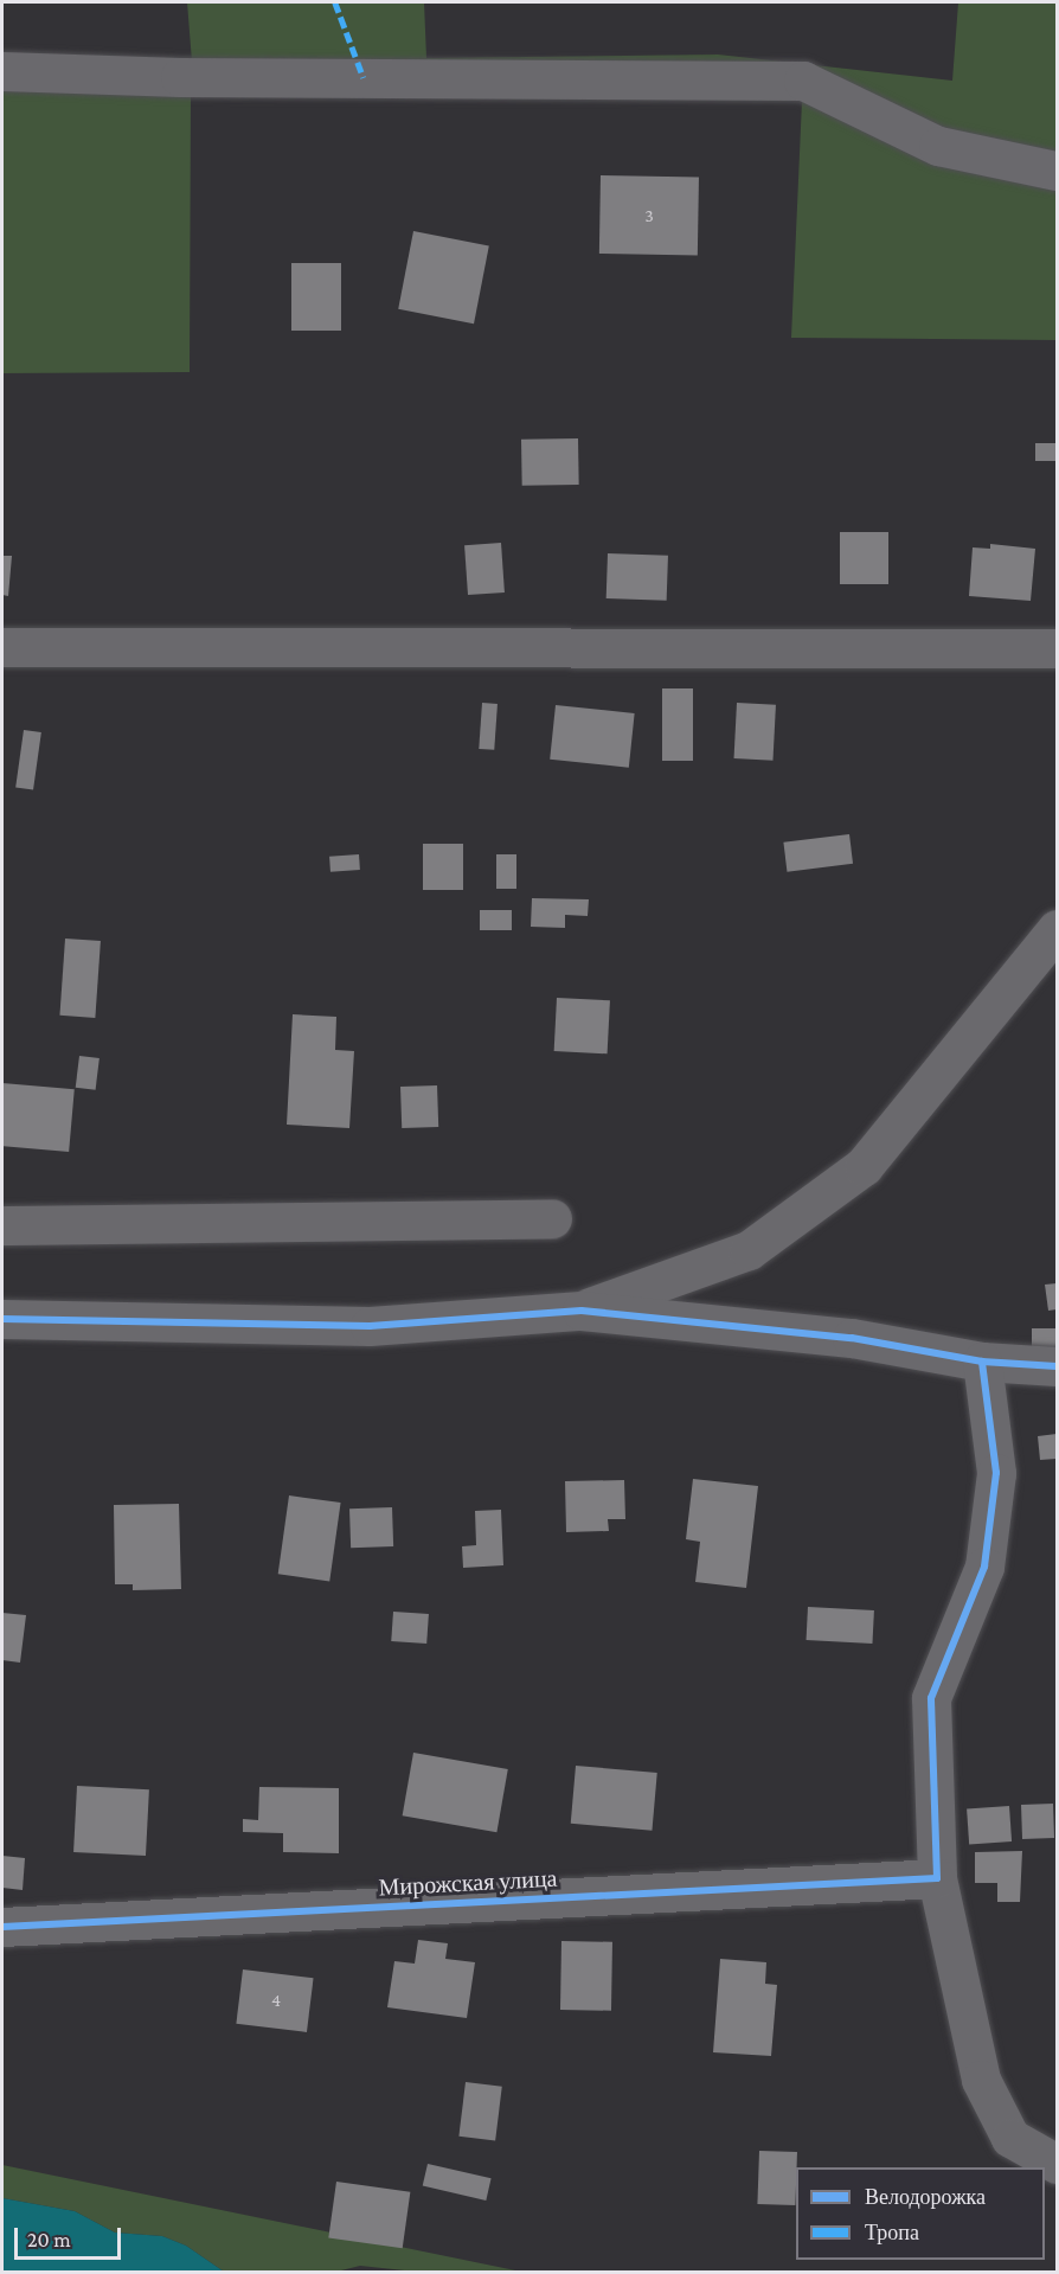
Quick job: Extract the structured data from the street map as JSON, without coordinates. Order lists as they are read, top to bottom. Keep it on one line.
{"streets":{"street":["Мирожская улица"]},"house_numbers":["3","4"],"legend":["Велодорожка","Тропа"],"scale_bar":"20 m"}
